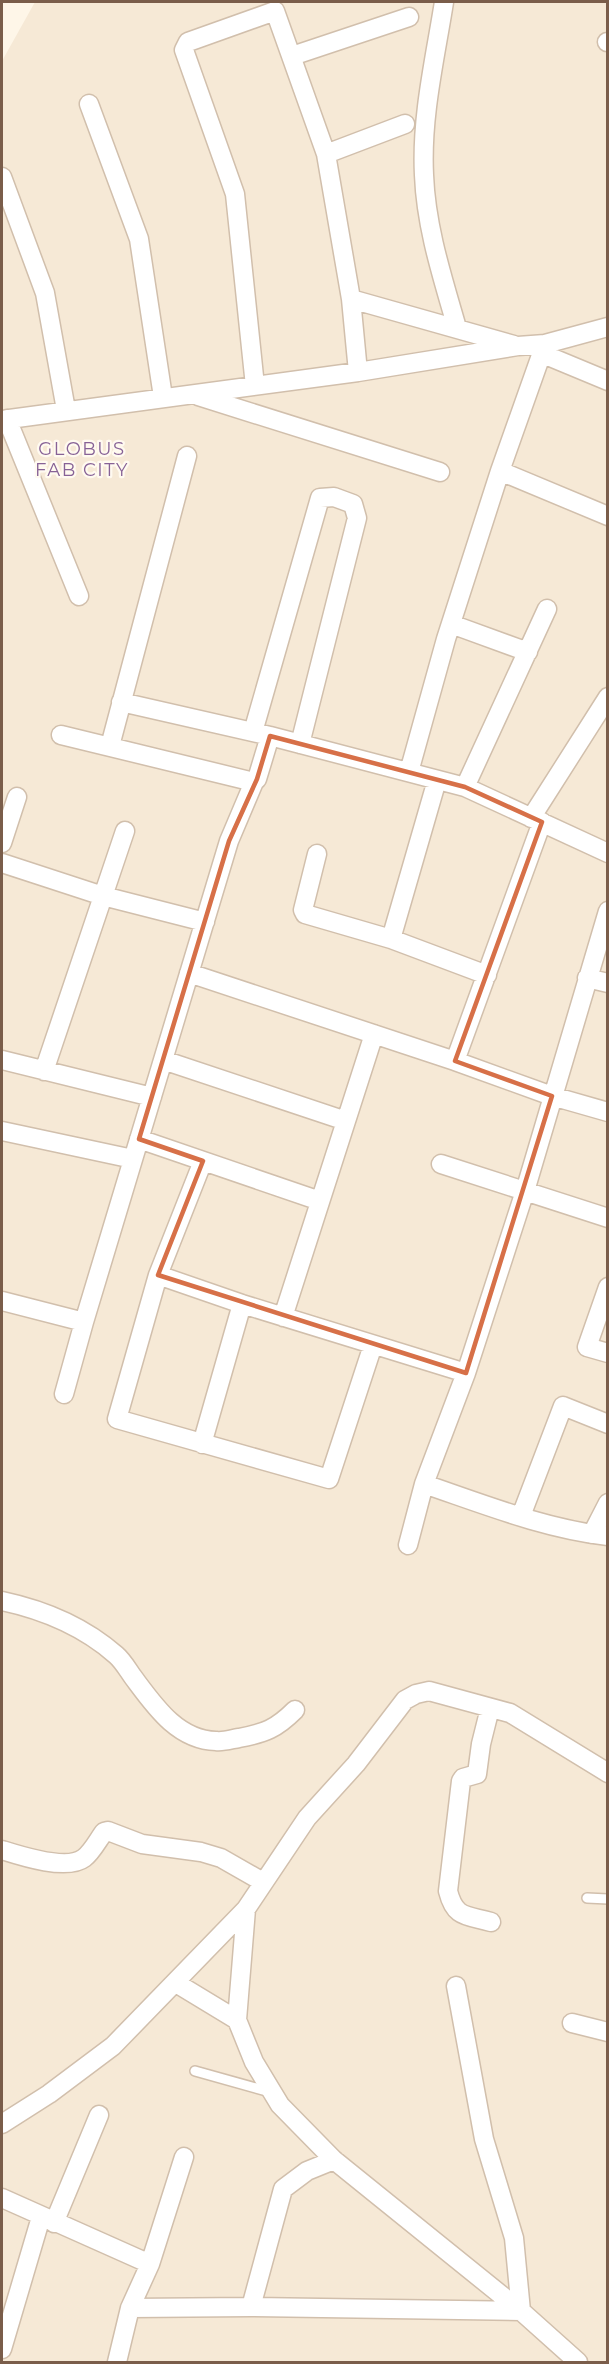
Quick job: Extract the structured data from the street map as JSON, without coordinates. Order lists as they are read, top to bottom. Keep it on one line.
{"districts":["GLOBUS FAB CITY"]}
